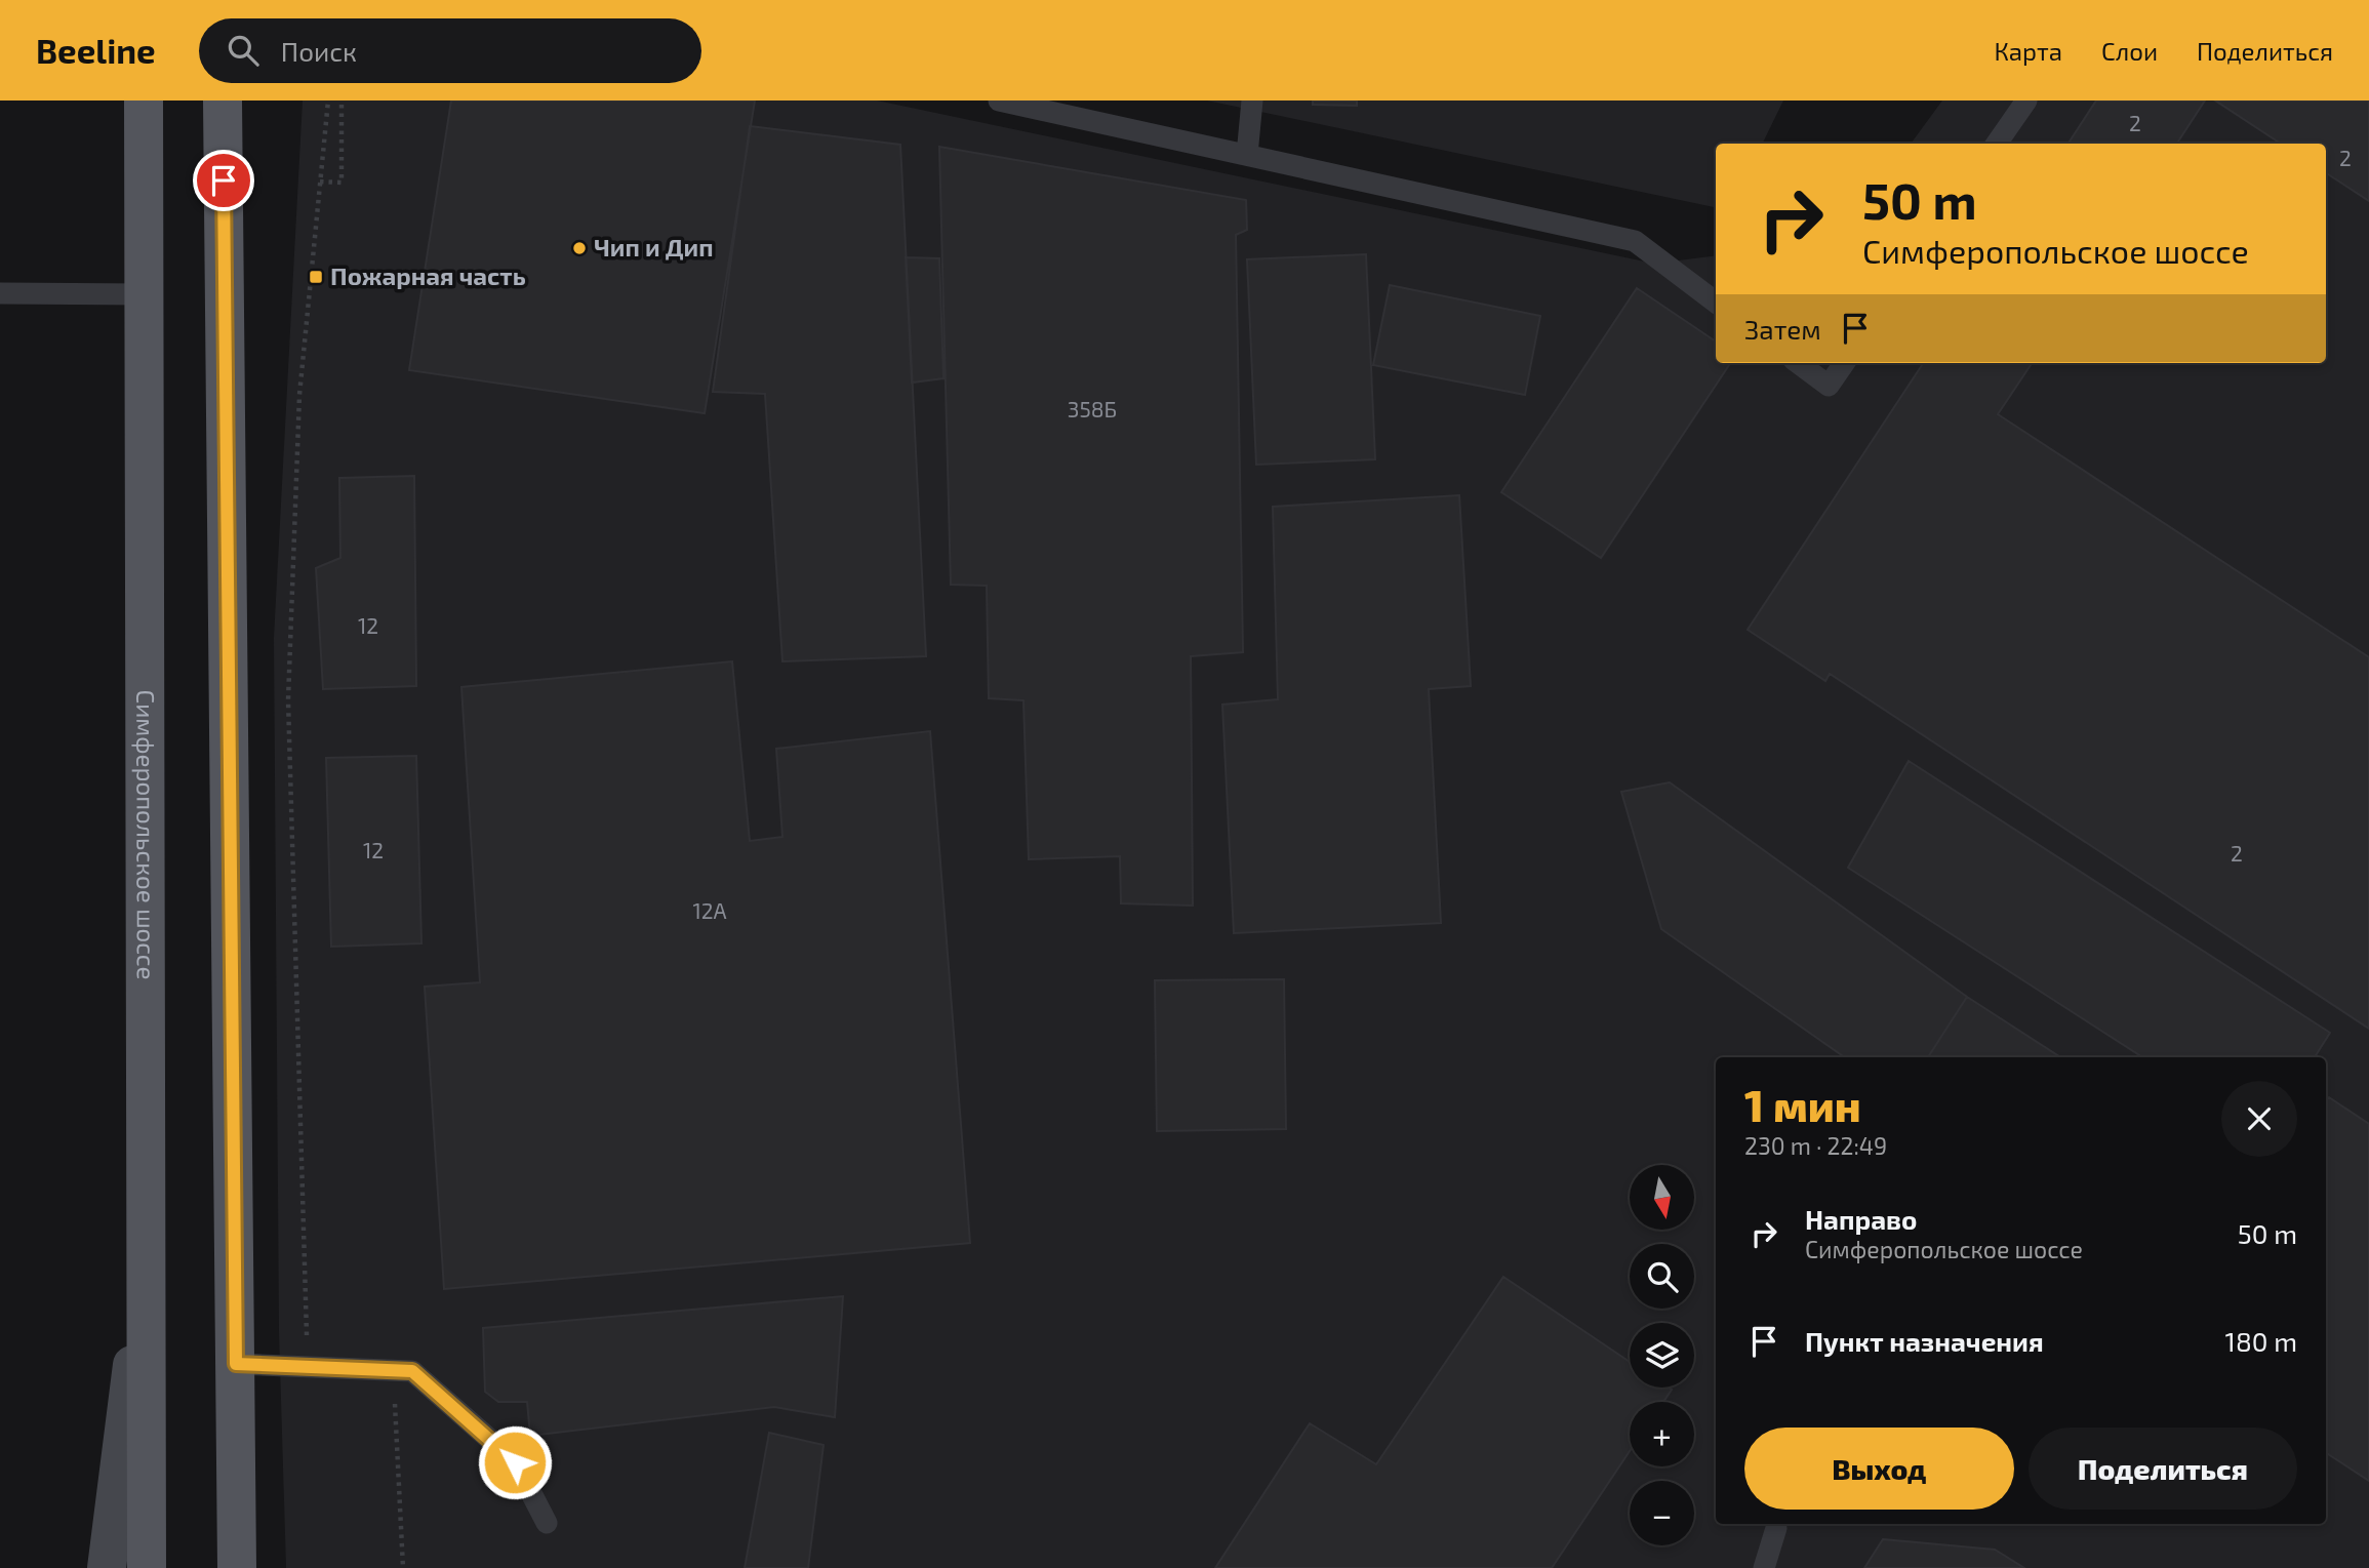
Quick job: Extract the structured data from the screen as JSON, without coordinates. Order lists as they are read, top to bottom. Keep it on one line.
{"streets":{"main road":["Симферопольское шоссе"]},"places":{"other":["Чип и Дип"],"transit":["Пожарная часть"]},"house_numbers":["2","2","358Б","12","12","2","12А"],"north":"bottom","page":{"header":"Beeline","search":"Поиск","nav":["Карта","Слои","Поделиться"],"turn":["50 m","Симферопольское шоссе"],"then":"Затем","heading":["1 мин","230 m · 22:49"],"map_buttons":["+","−"],"list":[{"name":"Направо","note":"Симферопольское шоссе","value":"50 m"},{"name":"Пункт назначения","value":"180 m"}],"buttons":["Выход","Поделиться"]}}
